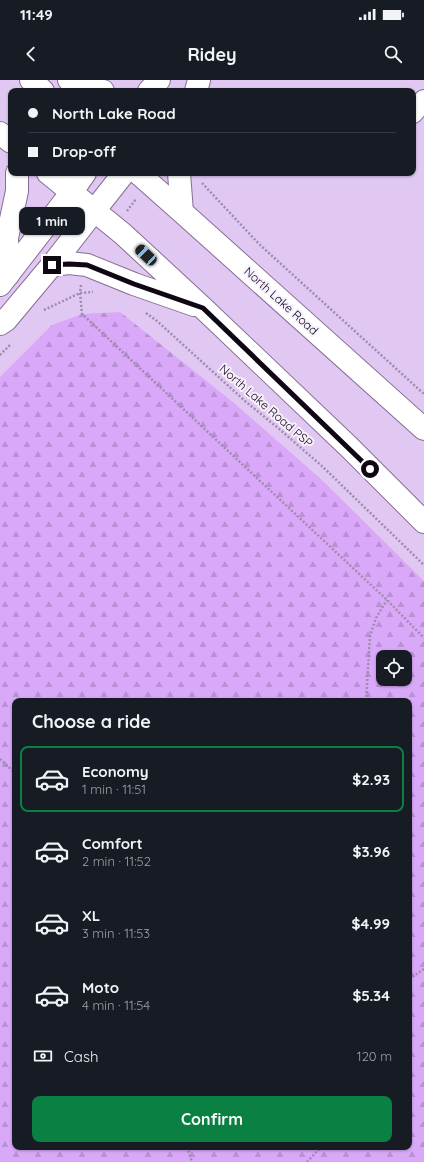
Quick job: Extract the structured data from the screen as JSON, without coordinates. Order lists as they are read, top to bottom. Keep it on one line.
{"streets":{"main road":["North Lake Road"],"path":["North Lake Road PSP"]},"page":{"status":"11:49","header":"Ridey","banner":["North Lake Road","Drop-off"],"bubble":"1 min","heading":"Choose a ride","list":[{"name":"Economy","note":"1 min · 11:51","value":"$2.93"},{"name":"Comfort","note":"2 min · 11:52","value":"$3.96"},{"name":"XL","note":"3 min · 11:53","value":"$4.99"},{"name":"Moto","note":"4 min · 11:54","value":"$5.34"}],"pay":["Cash","120 m"],"buttons":"Confirm"}}
